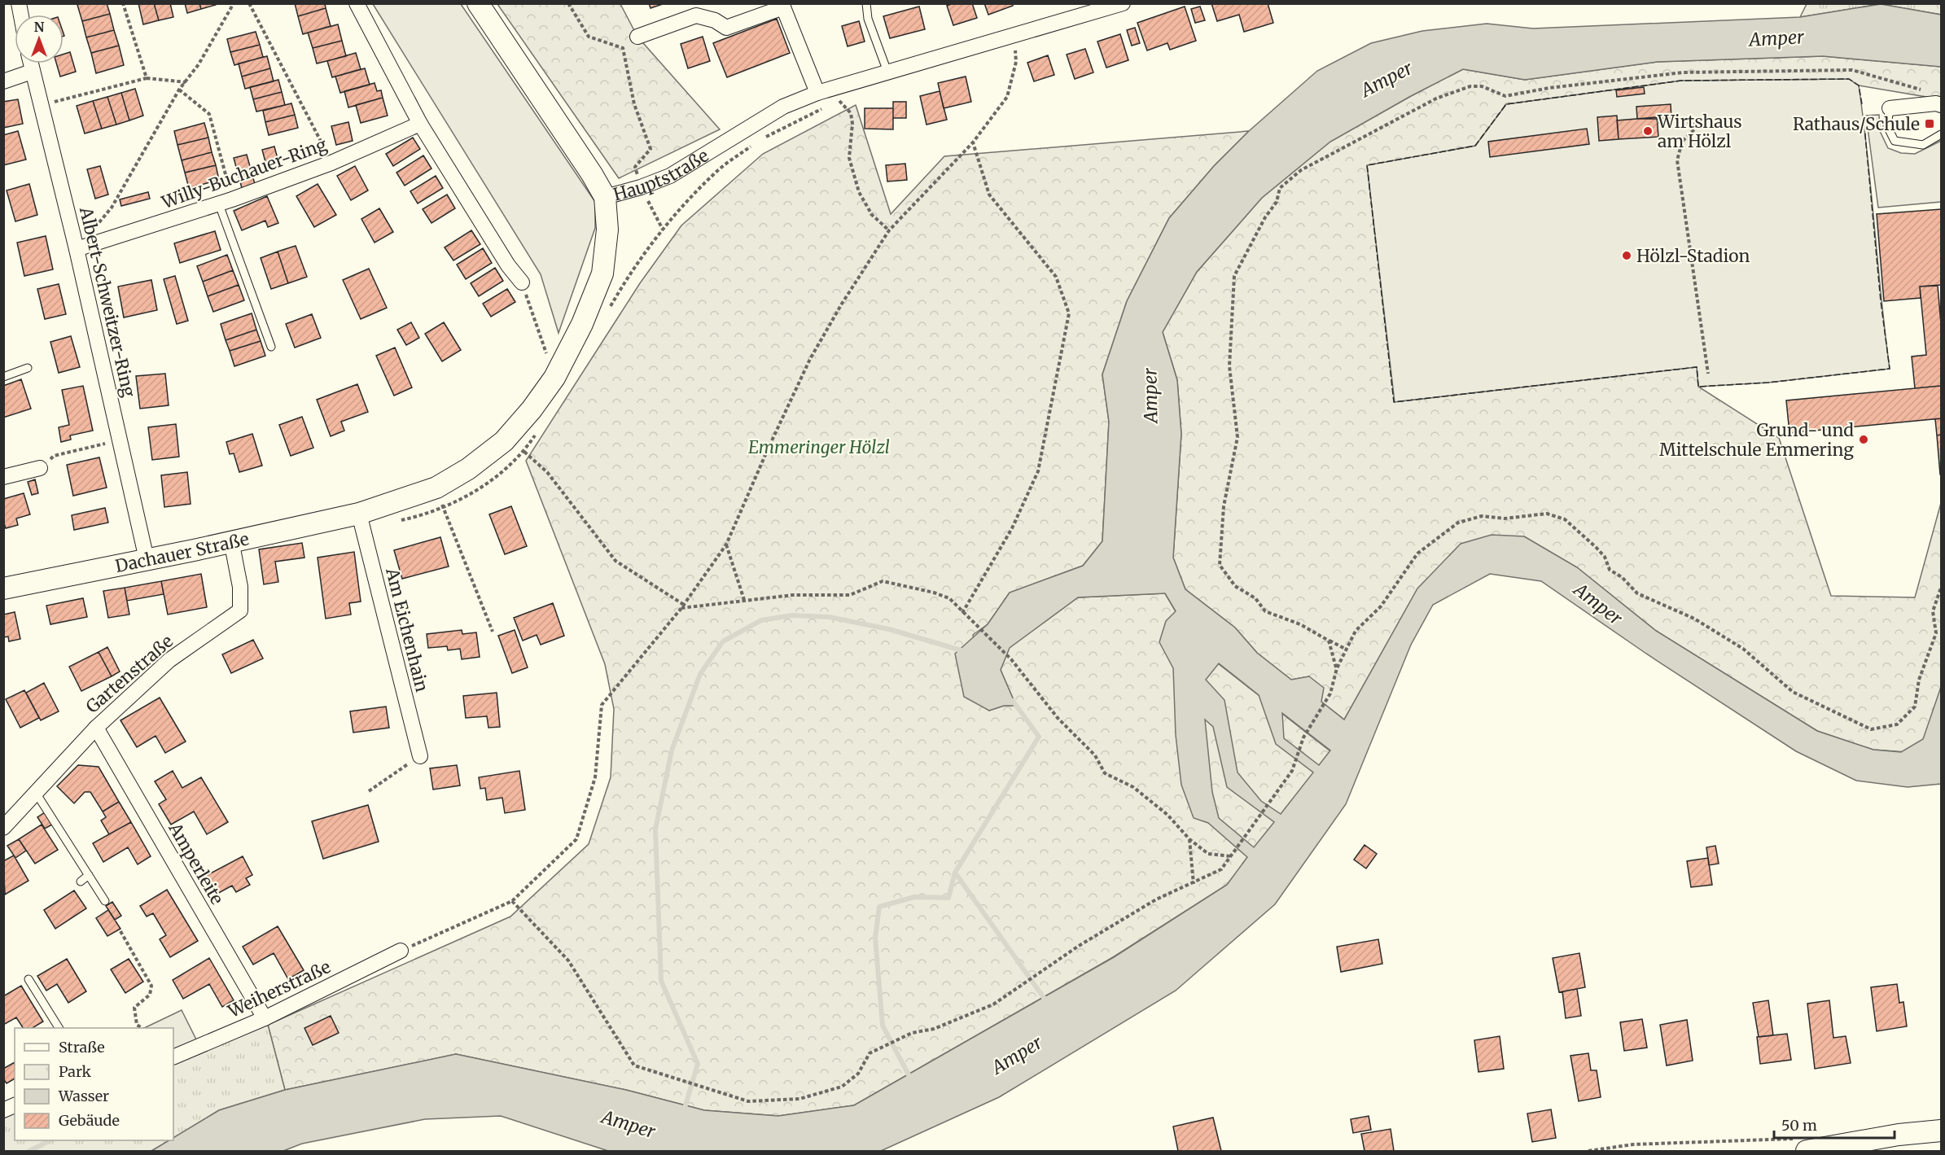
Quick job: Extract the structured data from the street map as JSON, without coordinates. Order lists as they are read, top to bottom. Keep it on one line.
{"streets":{"street":["Willy-Buchauer-Ring","Hauptstraße","Albert-Schweitzer-Ring","Dachauer Straße","Am Eichenhain","Gartenstraße","Amperleite","Weiherstraße"]},"crossings":[["Willy-Buchauer-Ring","Albert-Schweitzer-Ring"],["Hauptstraße","Dachauer Straße"],["Hauptstraße","Am Eichenhain"],["Albert-Schweitzer-Ring","Dachauer Straße"],["Dachauer Straße","Am Eichenhain"],["Dachauer Straße","Gartenstraße"],["Gartenstraße","Amperleite"],["Amperleite","Weiherstraße"]],"water":["Amper"],"parks":["Emmeringer Hölzl"],"places":{"transit":["Rathaus/Schule"],"other":["Wirtshaus am Hölzl","Hölzl-Stadion","Grund- und Mittelschule Emmering"]},"legend":["Straße","Park","Wasser","Gebäude"],"scale_bar":"50 m","north":"top"}
